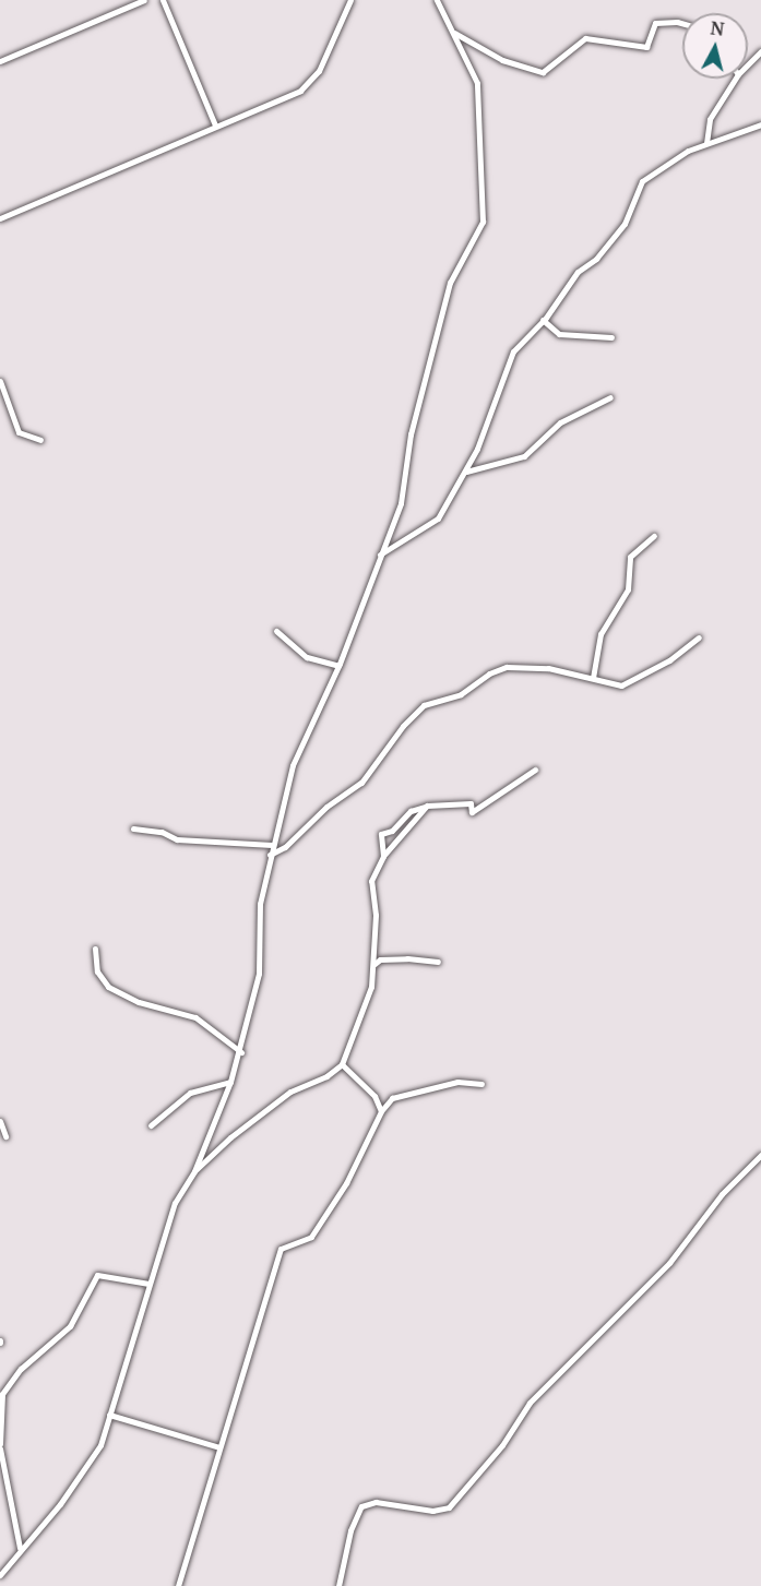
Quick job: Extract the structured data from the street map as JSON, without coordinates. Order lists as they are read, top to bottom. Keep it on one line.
{"north":"top"}
